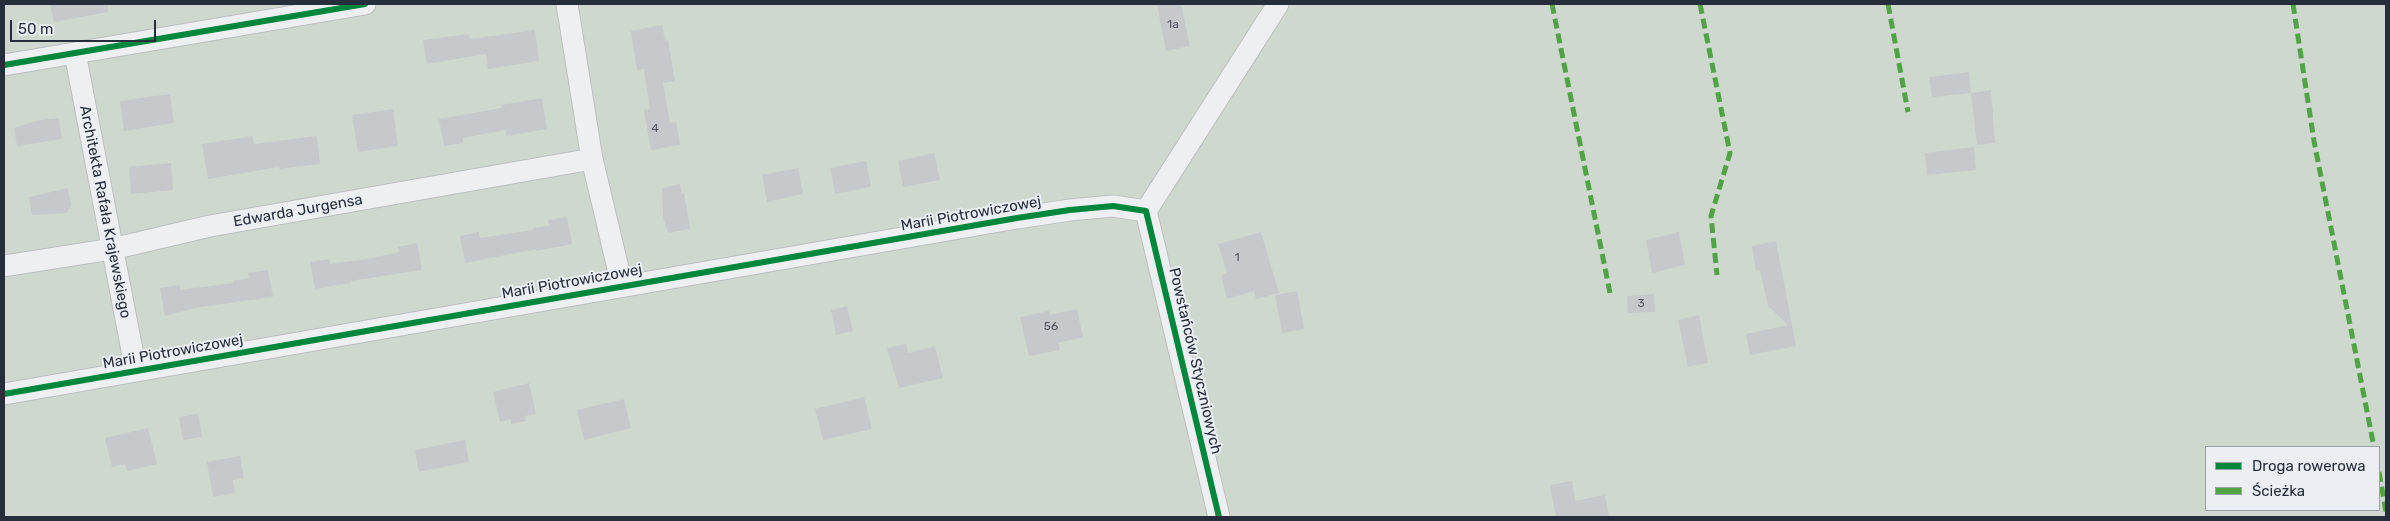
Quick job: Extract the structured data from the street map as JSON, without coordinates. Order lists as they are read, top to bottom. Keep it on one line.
{"streets":{"street":["Edwarda Jurgensa","Architekta Rafała Krajewskiego","Marii Piotrowiczowej","Powstańców Styczniowych"]},"crossings":[["Edwarda Jurgensa","Architekta Rafała Krajewskiego"],["Architekta Rafała Krajewskiego","Marii Piotrowiczowej"],["Marii Piotrowiczowej","Powstańców Styczniowych"]],"house_numbers":["1a","4","1","3","56"],"legend":["Droga rowerowa","Ścieżka"],"scale_bar":"50 m"}
